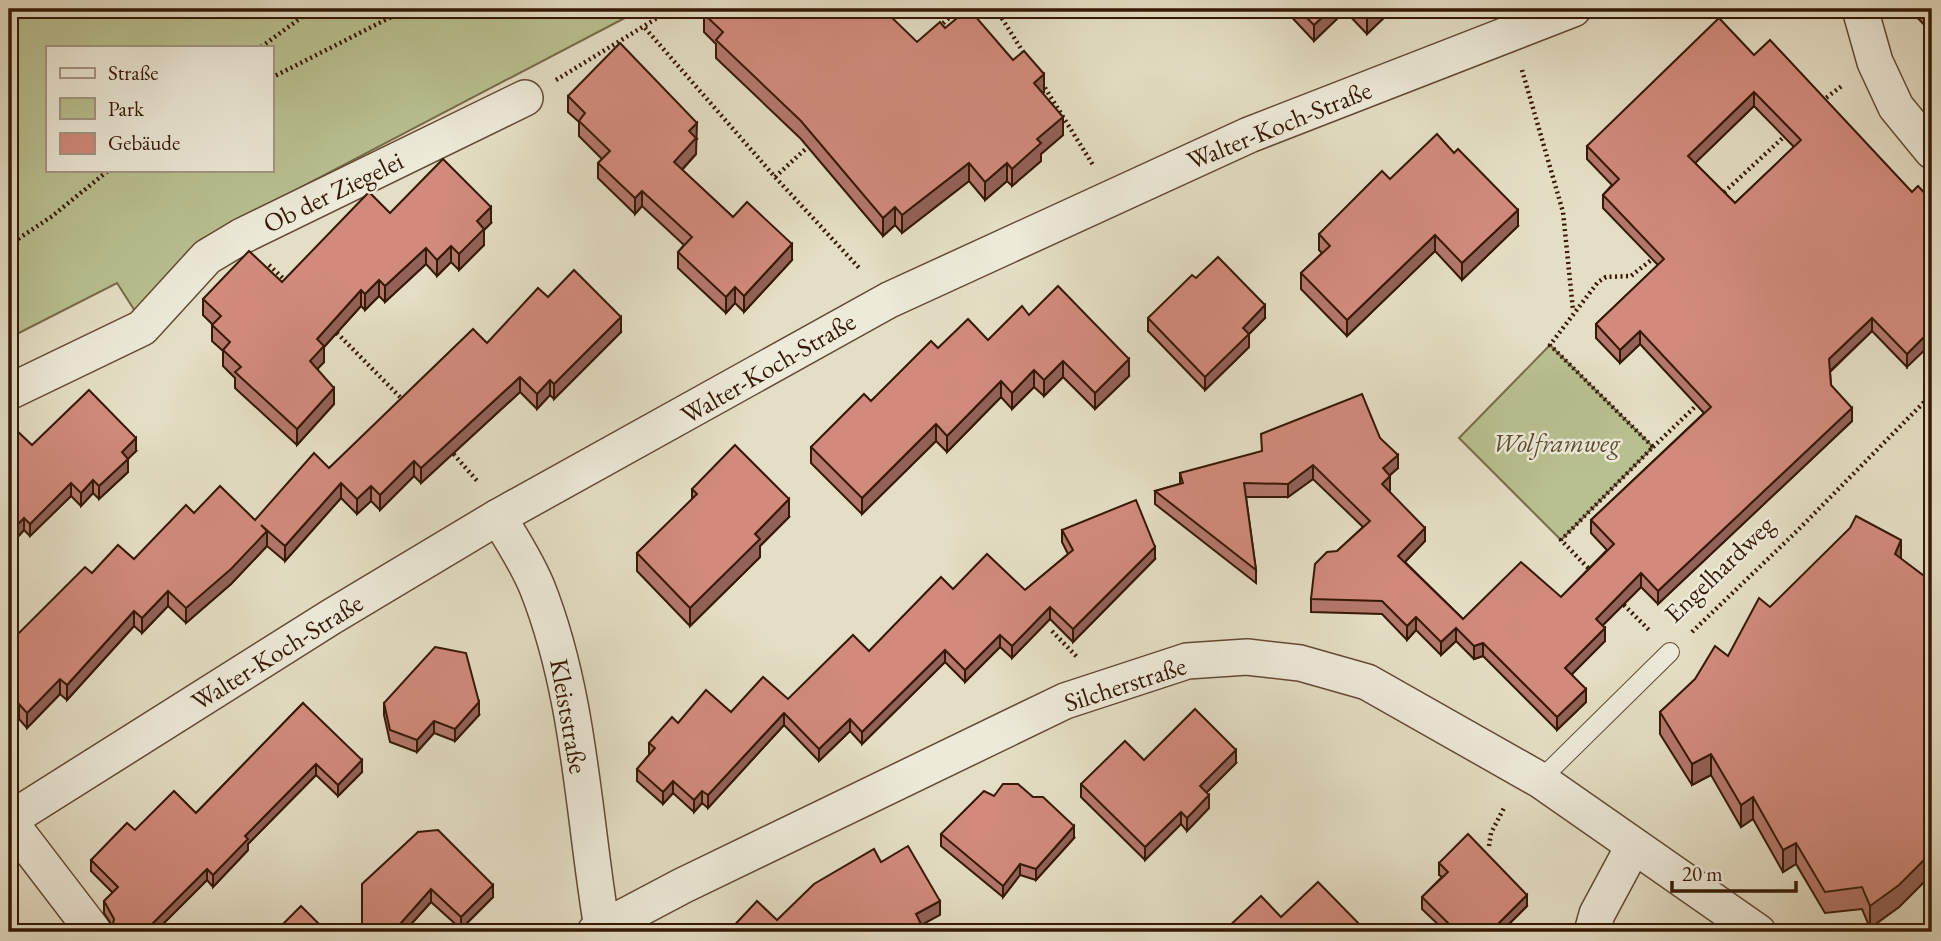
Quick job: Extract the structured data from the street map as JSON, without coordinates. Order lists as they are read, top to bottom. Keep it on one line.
{"streets":{"street":["Walter-Koch-Straße","Ob der Ziegelei","Silcherstraße","Kleiststraße"],"lane":["Engelhardweg"]},"crossings":[["Walter-Koch-Straße","Kleiststraße"],["Engelhardweg","Silcherstraße"],["Silcherstraße","Kleiststraße"]],"parks":["Wolframweg"],"legend":["Straße","Park","Gebäude"],"scale_bar":"20 m"}
